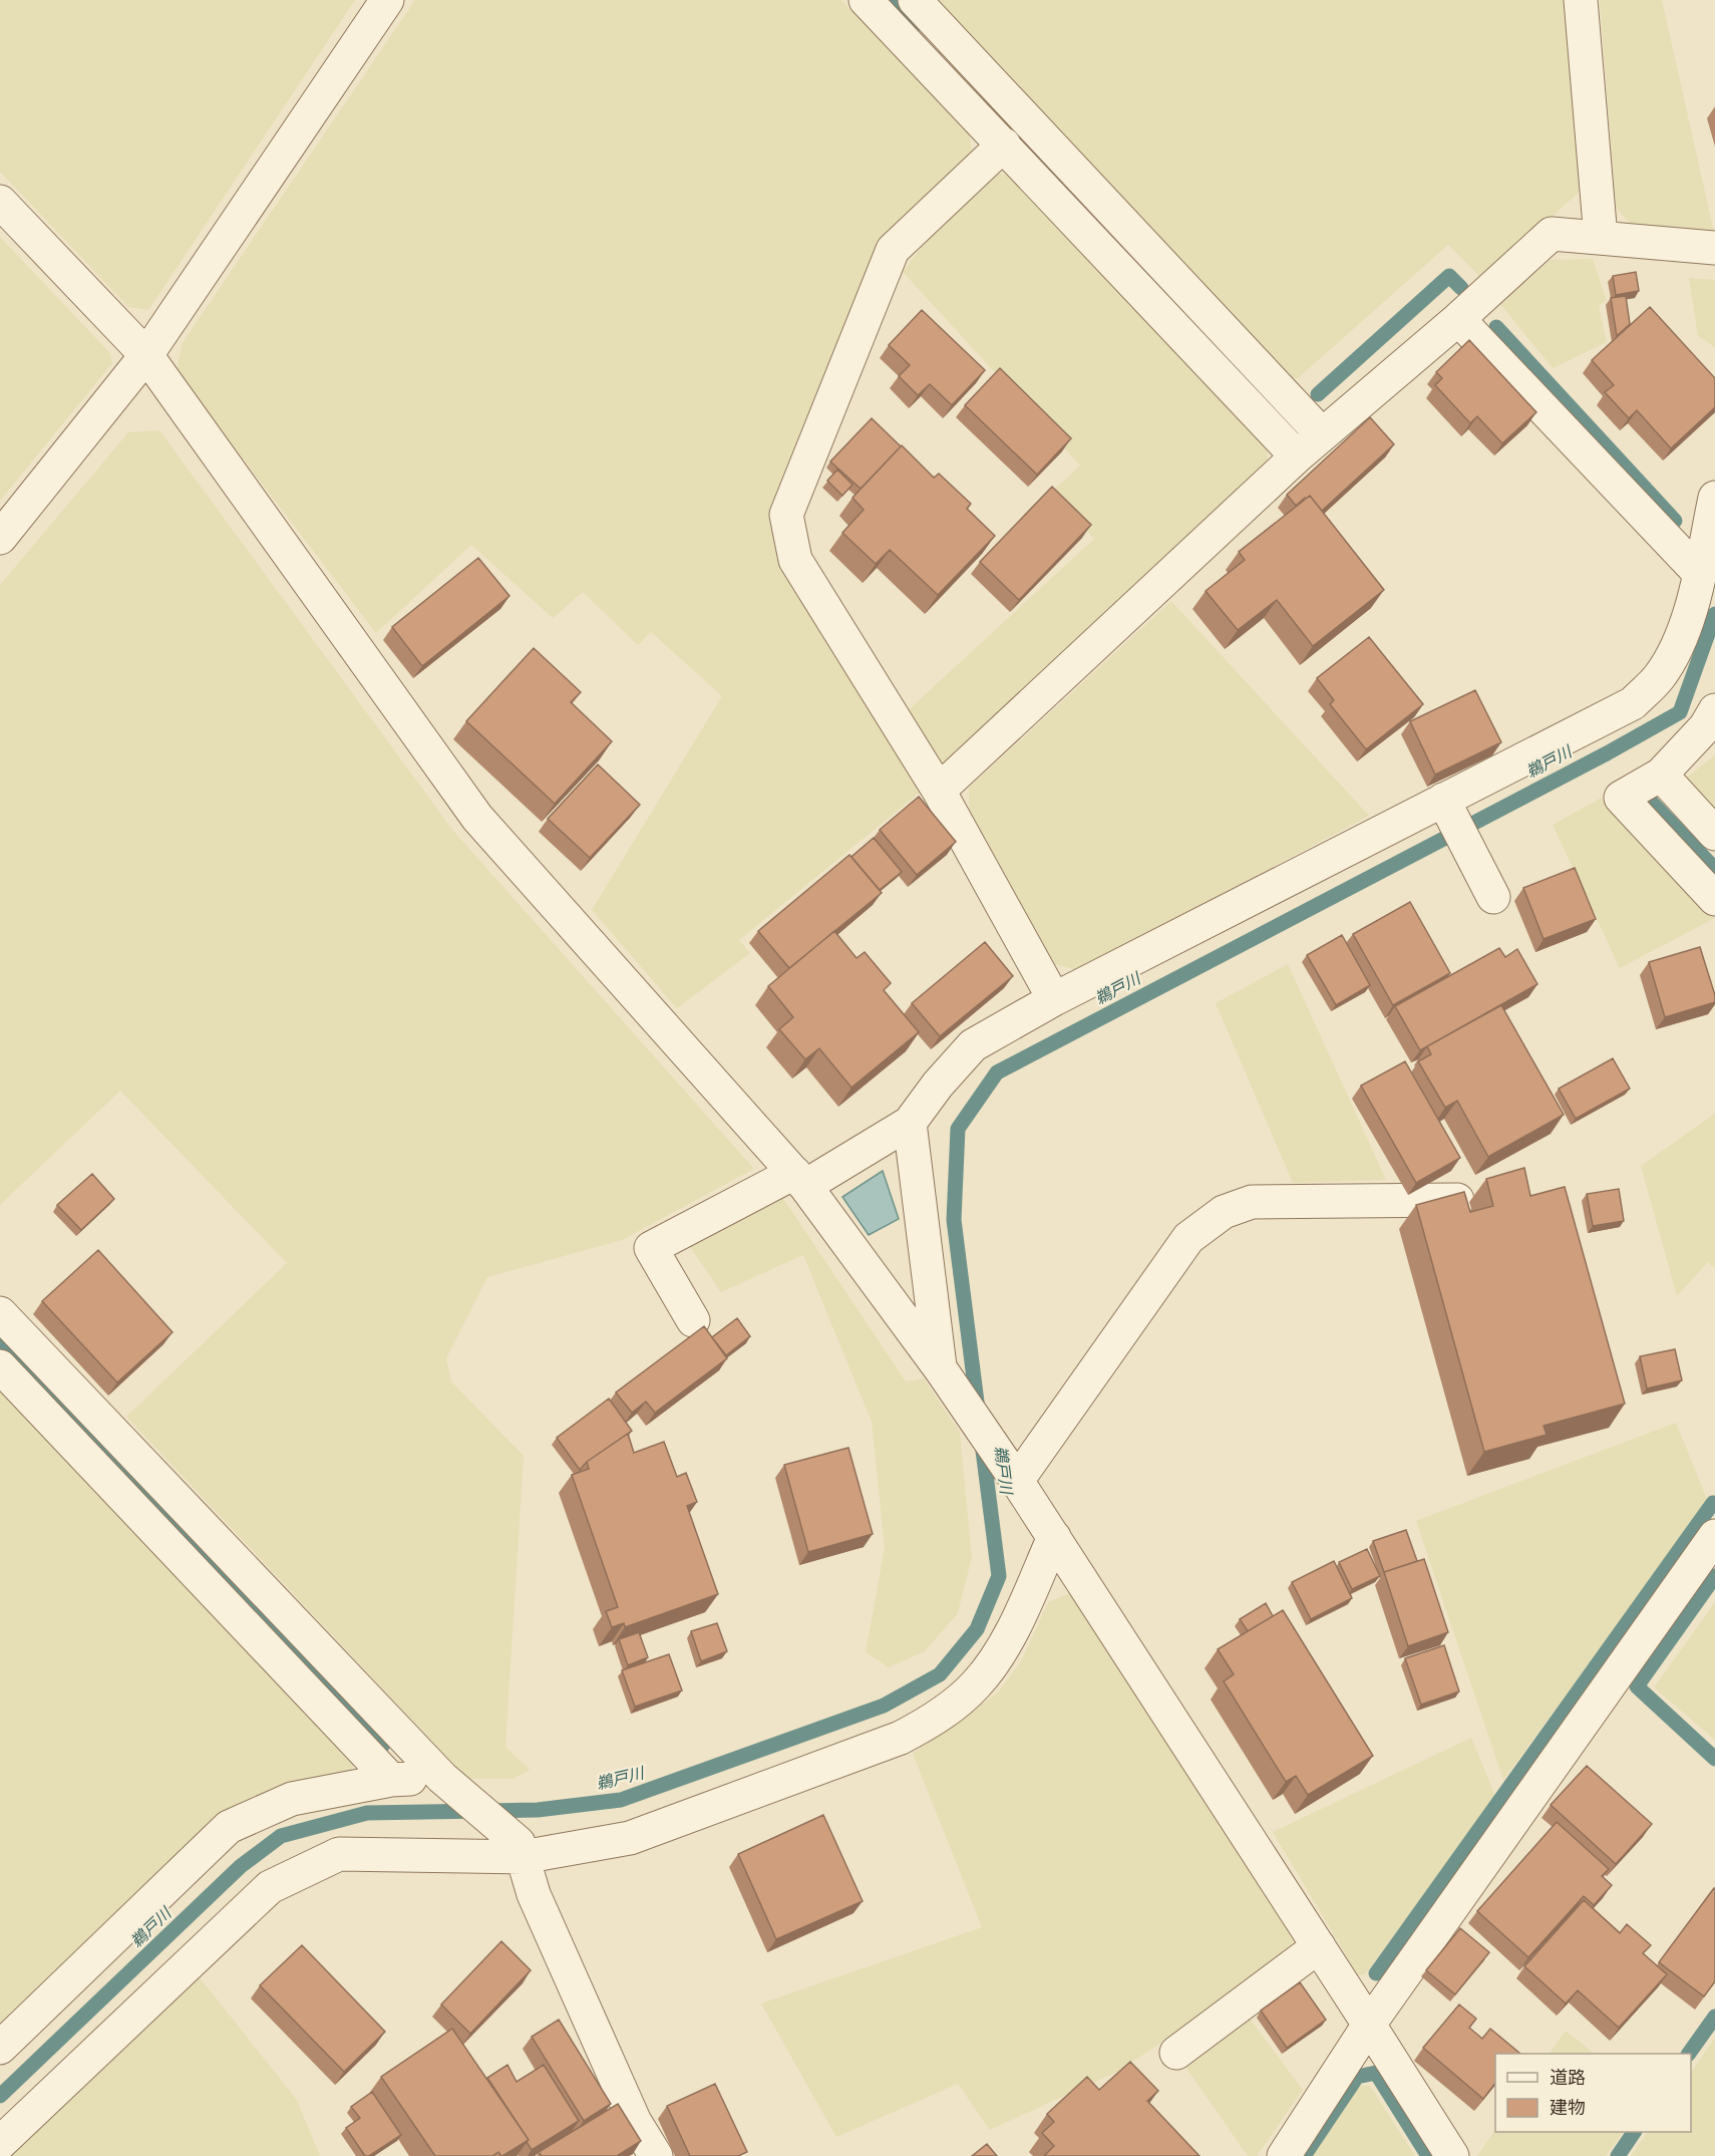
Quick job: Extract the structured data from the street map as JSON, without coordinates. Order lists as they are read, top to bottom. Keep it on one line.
{"water":["鵜戸川"],"legend":["道路","建物"]}
